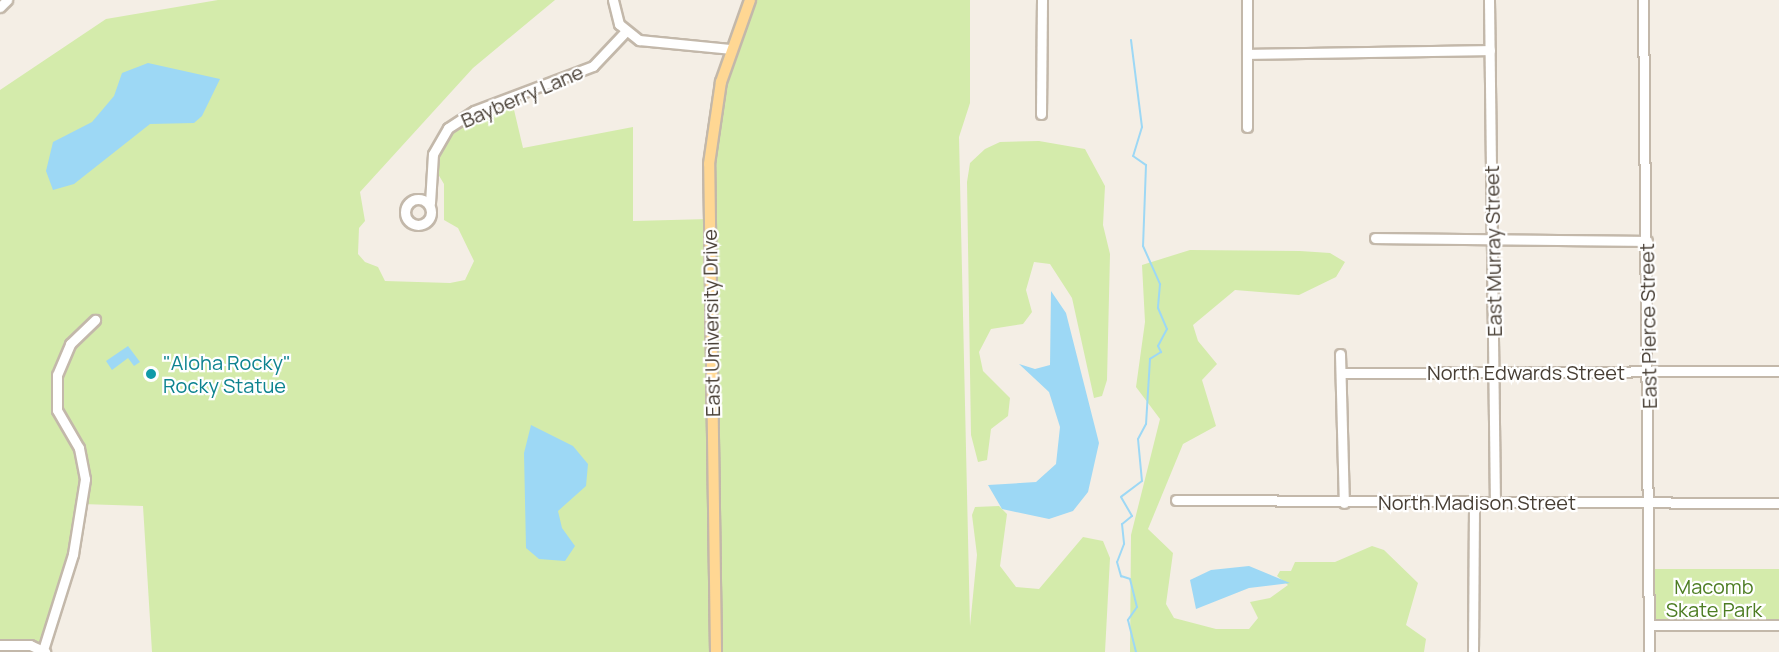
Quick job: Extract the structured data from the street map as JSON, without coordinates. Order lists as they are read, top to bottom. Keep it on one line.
{"streets":{"main road":["East University Drive"],"street":["Bayberry Lane","East Murray Street","East Pierce Street","North Edwards Street","North Madison Street"]},"crossings":[["East Murray Street","North Edwards Street"],["East Murray Street","North Madison Street"],["East Pierce Street","North Edwards Street"],["East Pierce Street","North Madison Street"]],"parks":["Macomb Skate Park"],"places":["\"Aloha Rocky\" Rocky Statue"]}
